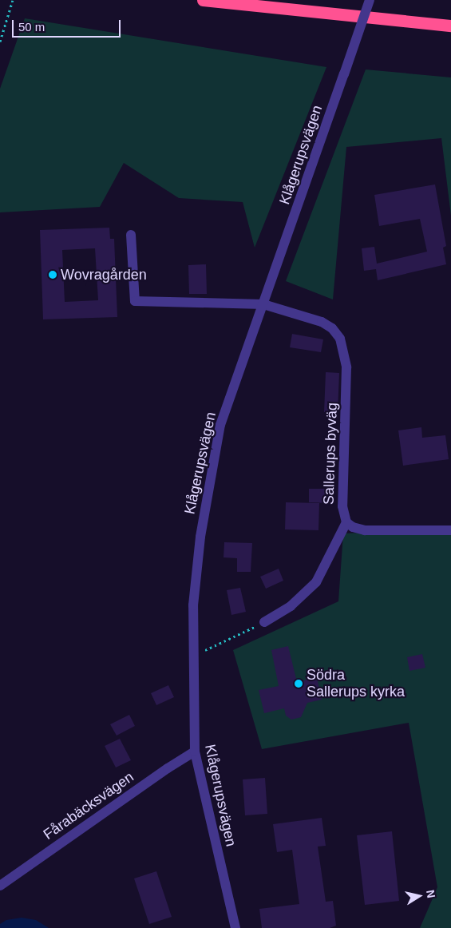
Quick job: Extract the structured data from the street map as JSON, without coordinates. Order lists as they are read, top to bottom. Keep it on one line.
{"streets":{"street":["Klågerupsvägen","Sallerups byväg","Fårabäcksvägen"]},"crossings":[["Klågerupsvägen","Sallerups byväg"],["Klågerupsvägen","Fårabäcksvägen"]],"places":["Wovragården","Södra Sallerups kyrka"],"scale_bar":"50 m","north":"right"}
